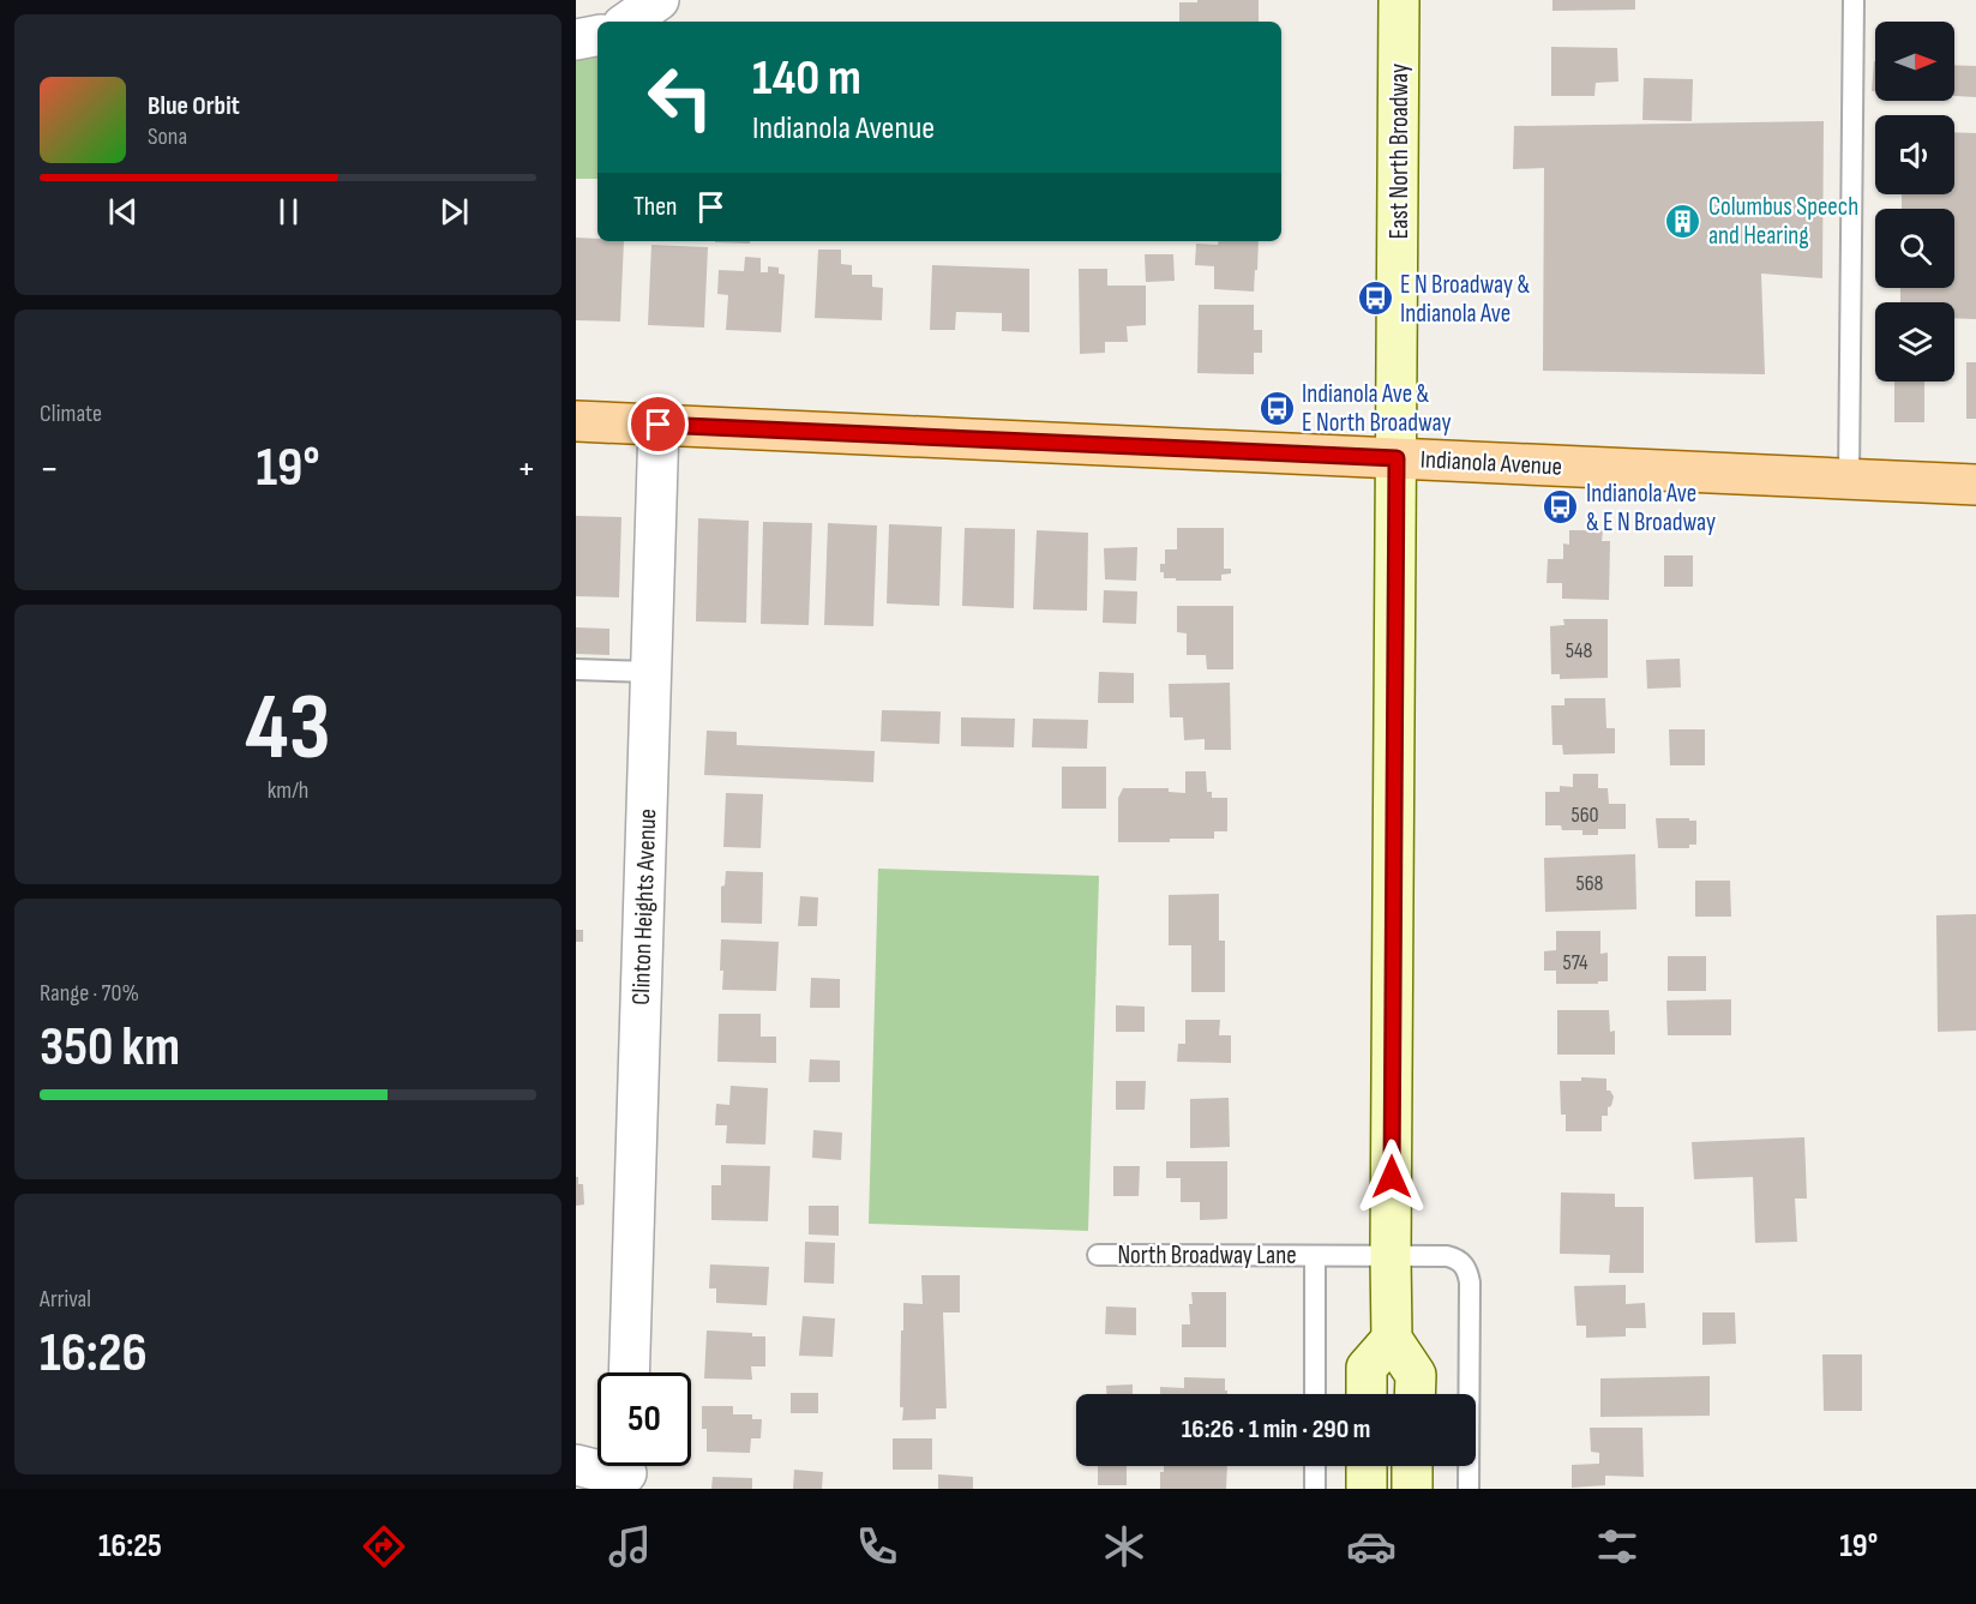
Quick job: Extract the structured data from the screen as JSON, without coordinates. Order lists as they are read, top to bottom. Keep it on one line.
{"streets":{"main road":["East North Broadway","Indianola Avenue"],"street":["Clinton Heights Avenue"],"lane":["North Broadway Lane"]},"crossings":[["East North Broadway","Indianola Avenue"],["East North Broadway","North Broadway Lane"],["Indianola Avenue","Clinton Heights Avenue"]],"places":{"building":["Columbus Speech and Hearing"],"bus stop":["E N Broadway & Indianola Ave","Indianola Ave & E North Broadway","Indianola Ave & E N Broadway"]},"house_numbers":["548","560","568","574"],"north":"right","page":{"turn":["140 m","Indianola Avenue"],"song":["Blue Orbit","Sona"],"then":"Then","tile":["Climate",["43","km/h"],["Range · 70%","350 km"],["Arrival","16:26"]],"heat":["−","19°","+"],"limit":"50","trip":"16:26 · 1 min · 290 m","tabs":["16:25","19°"]}}
